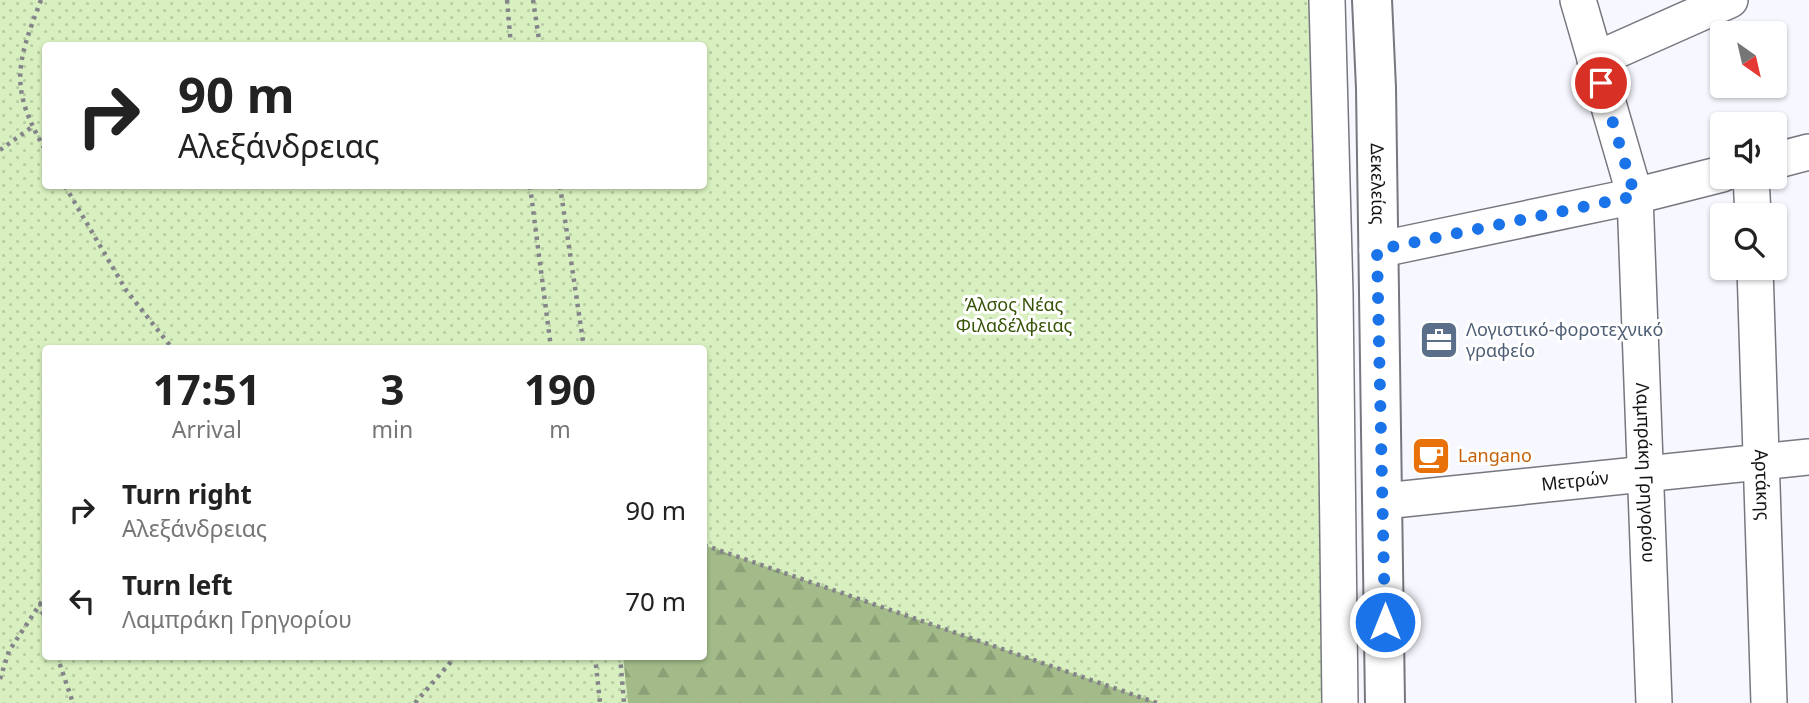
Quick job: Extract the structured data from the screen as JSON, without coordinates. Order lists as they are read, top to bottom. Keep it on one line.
{"streets":{"main road":["Δεκελείας"],"street":["Λαμπράκη Γρηγορίου","Μετρών","Αρτάκης"]},"crossings":[["Δεκελείας","Μετρών"],["Λαμπράκη Γρηγορίου","Μετρών"],["Μετρών","Αρτάκης"]],"parks":["Άλσος Νέας Φιλαδέλφειας"],"places":{"office":["Λογιστικό-φοροτεχνικό γραφείο"],"cafe":["Langano"]},"north":"bottom right","page":{"turn":["90 m","Αλεξάνδρειας"],"eta":["17:51","Arrival","3","min","190","m"],"list":[{"name":"Turn right","note":"Αλεξάνδρειας","value":"90 m"},{"name":"Turn left","note":"Λαμπράκη Γρηγορίου","value":"70 m"}]}}
